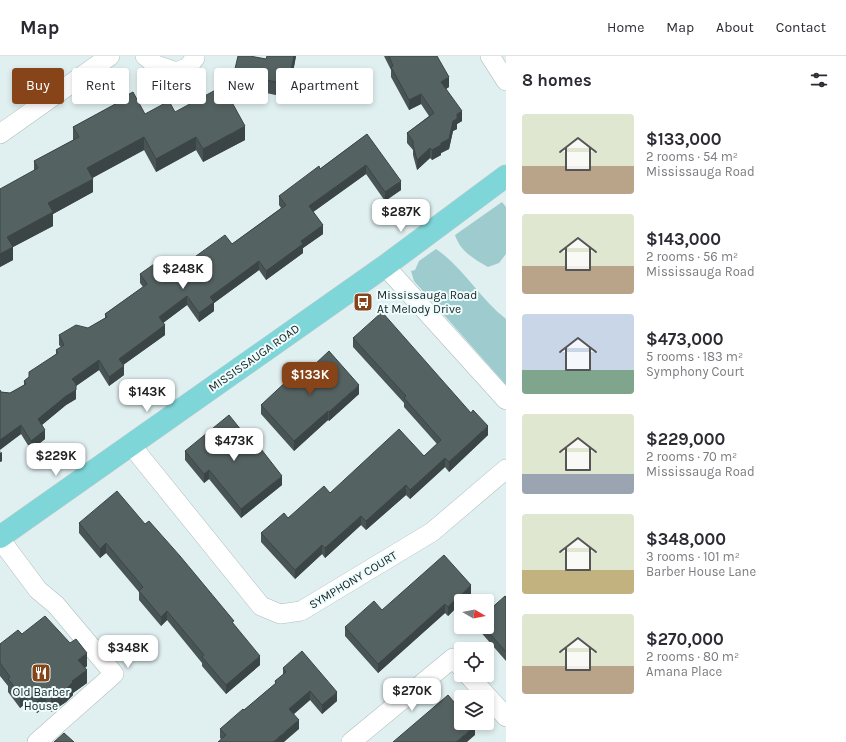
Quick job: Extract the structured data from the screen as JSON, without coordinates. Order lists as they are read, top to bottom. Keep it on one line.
{"streets":{"main road":["MISSISSAUGA ROAD"],"street":["SYMPHONY COURT"]},"crossings":[["MISSISSAUGA ROAD","SYMPHONY COURT"]],"places":{"bus stop":["Mississauga Road At Melody Drive"],"restaurant":["Old Barber House"]},"north":"right","page":{"header":"Map","nav":["Home","Map","About","Contact"],"heading":"8 homes","chip":["Buy","Rent","Filters","New","Apartment"],"list":[{"name":"$133,000","note":"2 rooms · 54 m² · Mississauga Road"},{"name":"$143,000","note":"2 rooms · 56 m² · Mississauga Road"},{"name":"$473,000","note":"5 rooms · 183 m² · Symphony Court"},{"name":"$229,000","note":"2 rooms · 70 m² · Mississauga Road"},{"name":"$348,000","note":"3 rooms · 101 m² · Barber House Lane"},{"name":"$270,000","note":"2 rooms · 80 m² · Amana Place"}],"price":["$287K","$248K","$133K","$143K","$473K","$229K","$348K","$270K"]}}
